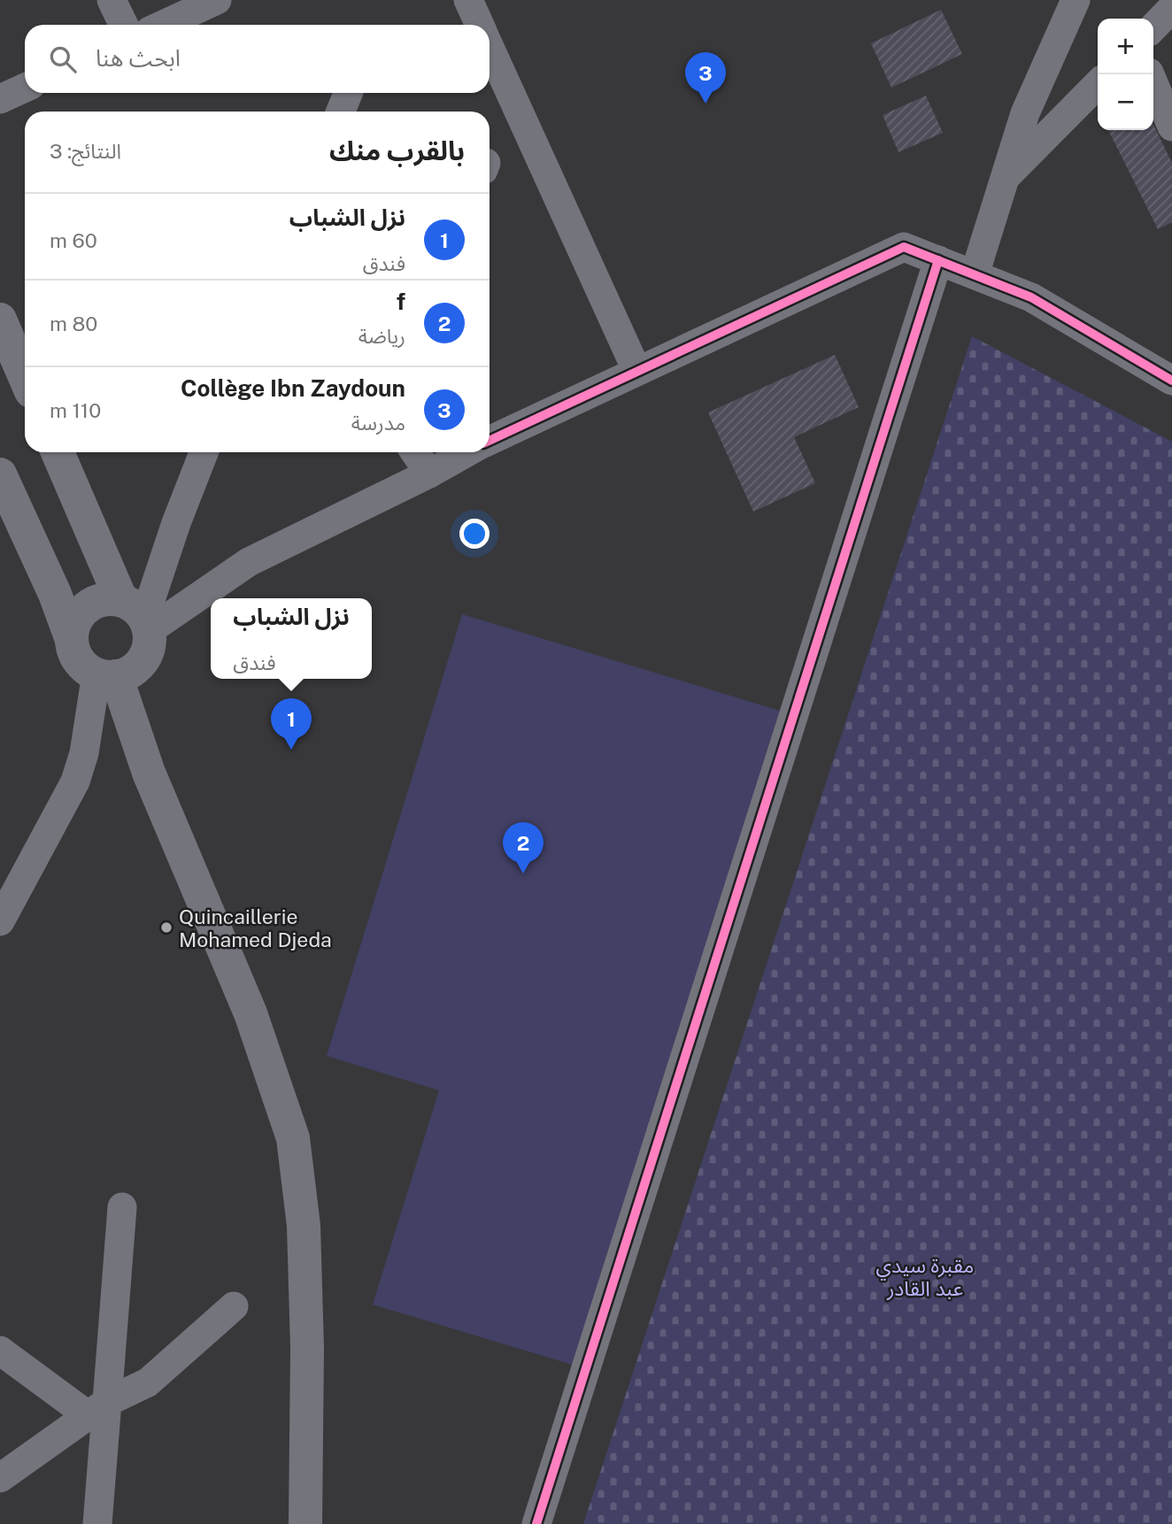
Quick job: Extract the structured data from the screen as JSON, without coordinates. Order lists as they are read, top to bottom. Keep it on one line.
{"parks":["مقبرة سيدي عبد القادر"],"places":["Quincaillerie Mohamed Djeda"],"page":{"map_buttons":["+","−"],"search":"ابحث هنا","pins":["3","1","2"],"heading":["بالقرب منك","النتائج: 3"],"list":[{"mark":"1","name":"نزل الشباب","note":"فندق","value":"60 m"},{"mark":"2","name":"f","note":"رياضة","value":"80 m"},{"mark":"3","name":"Collège Ibn Zaydoun","note":"مدرسة","value":"110 m"}],"popup":["نزل الشباب","فندق"]}}
